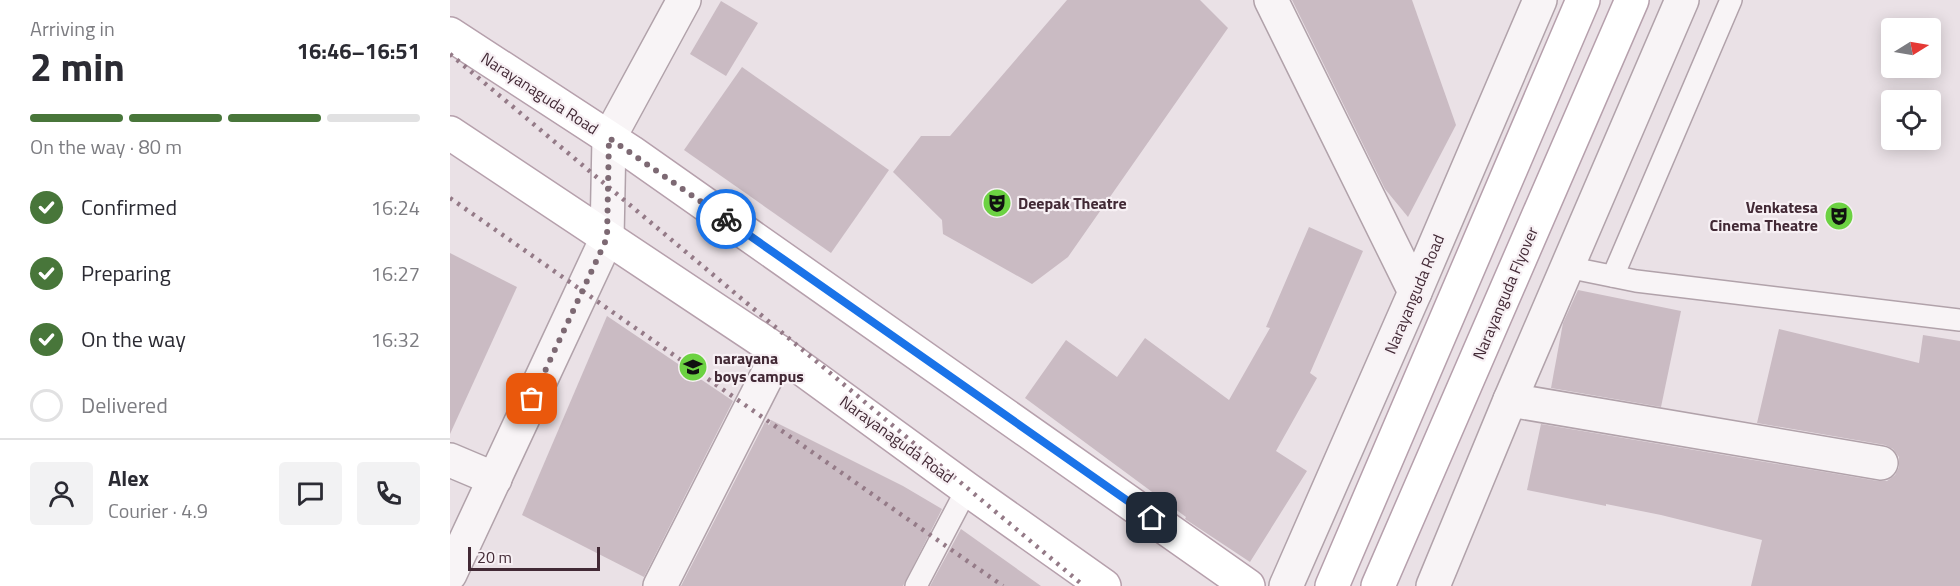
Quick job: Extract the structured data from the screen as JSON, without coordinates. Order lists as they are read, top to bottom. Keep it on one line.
{"streets":{"main road":["Narayanaguda Road","Narayanguda Flyover"],"street":["Narayanguda Road"]},"places":{"theatre":["Deepak Theatre","Venkatesa Cinema Theatre"],"school or university":["narayana boys campus"]},"scale_bar":"20 m","north":"right","page":{"heading":["2 min","Arriving in","16:46–16:51"],"panel":["Alex","Courier · 4.9"],"bar":"On the way · 80 m","list":[["Confirmed","16:24"],["Preparing","16:27"],["On the way","16:32"],"Delivered"],"scale":"20 m"}}
